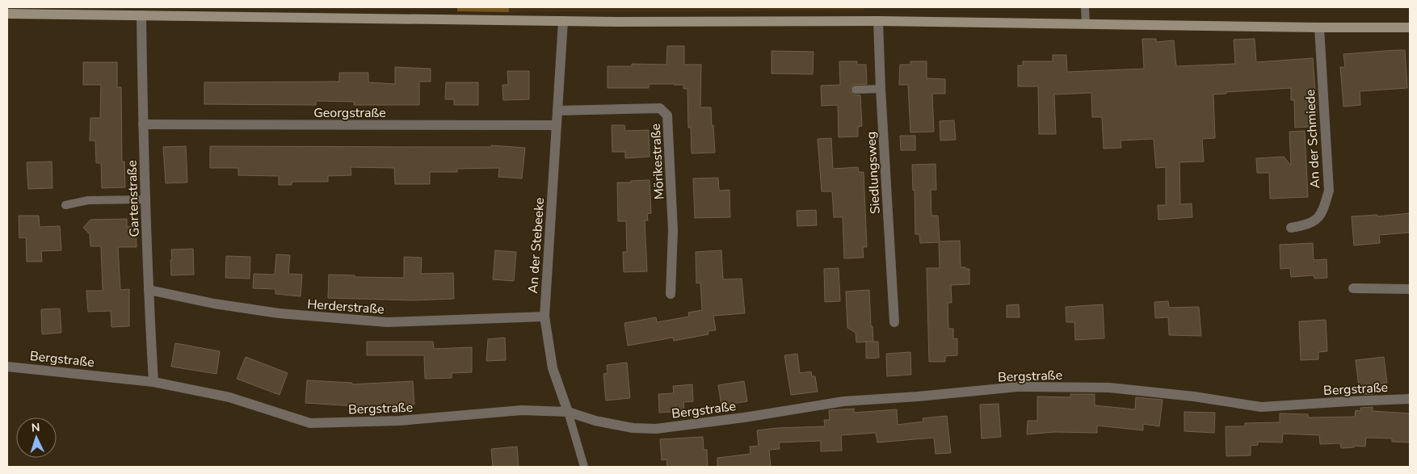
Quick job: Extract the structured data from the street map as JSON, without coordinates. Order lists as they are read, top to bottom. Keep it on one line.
{"streets":{"street":["Georgstraße","An der Schmiede","Mörikestraße","Siedlungsweg","Gartenstraße","An der Stebeeke","Herderstraße","Bergstraße"]},"crossings":[["Georgstraße","Gartenstraße"],["Georgstraße","An der Stebeeke"],["Mörikestraße","An der Stebeeke"],["Gartenstraße","Herderstraße"],["Gartenstraße","Bergstraße"],["An der Stebeeke","Herderstraße"],["An der Stebeeke","Bergstraße"]],"north":"top"}
